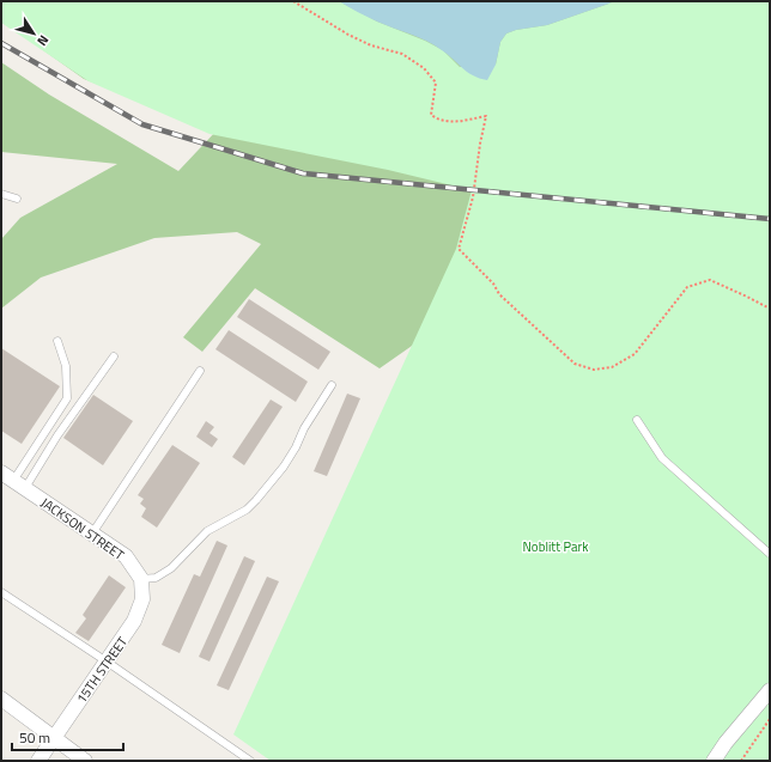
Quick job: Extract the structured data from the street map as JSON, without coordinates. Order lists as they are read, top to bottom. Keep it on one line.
{"streets":{"street":["JACKSON STREET","15TH STREET"]},"crossings":[["JACKSON STREET","15TH STREET"]],"parks":["Noblitt Park"],"scale_bar":"50 m","north":"bottom right"}
